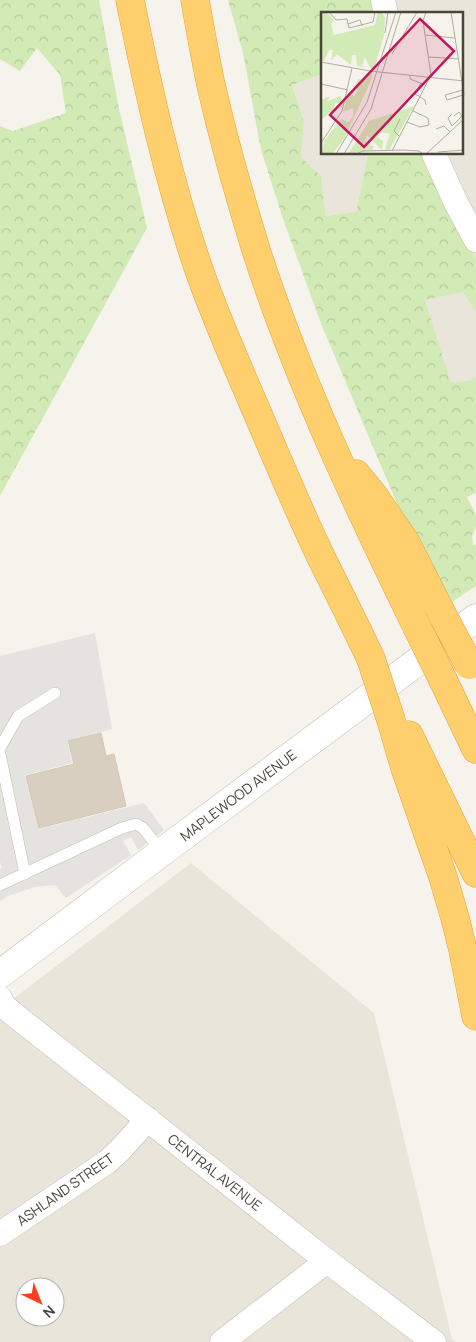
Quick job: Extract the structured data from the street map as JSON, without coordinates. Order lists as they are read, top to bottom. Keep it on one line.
{"streets":{"street":["MAPLEWOOD AVENUE","CENTRAL AVENUE","ASHLAND STREET"]},"crossings":[["CENTRAL AVENUE","ASHLAND STREET"]],"north":"bottom right"}
